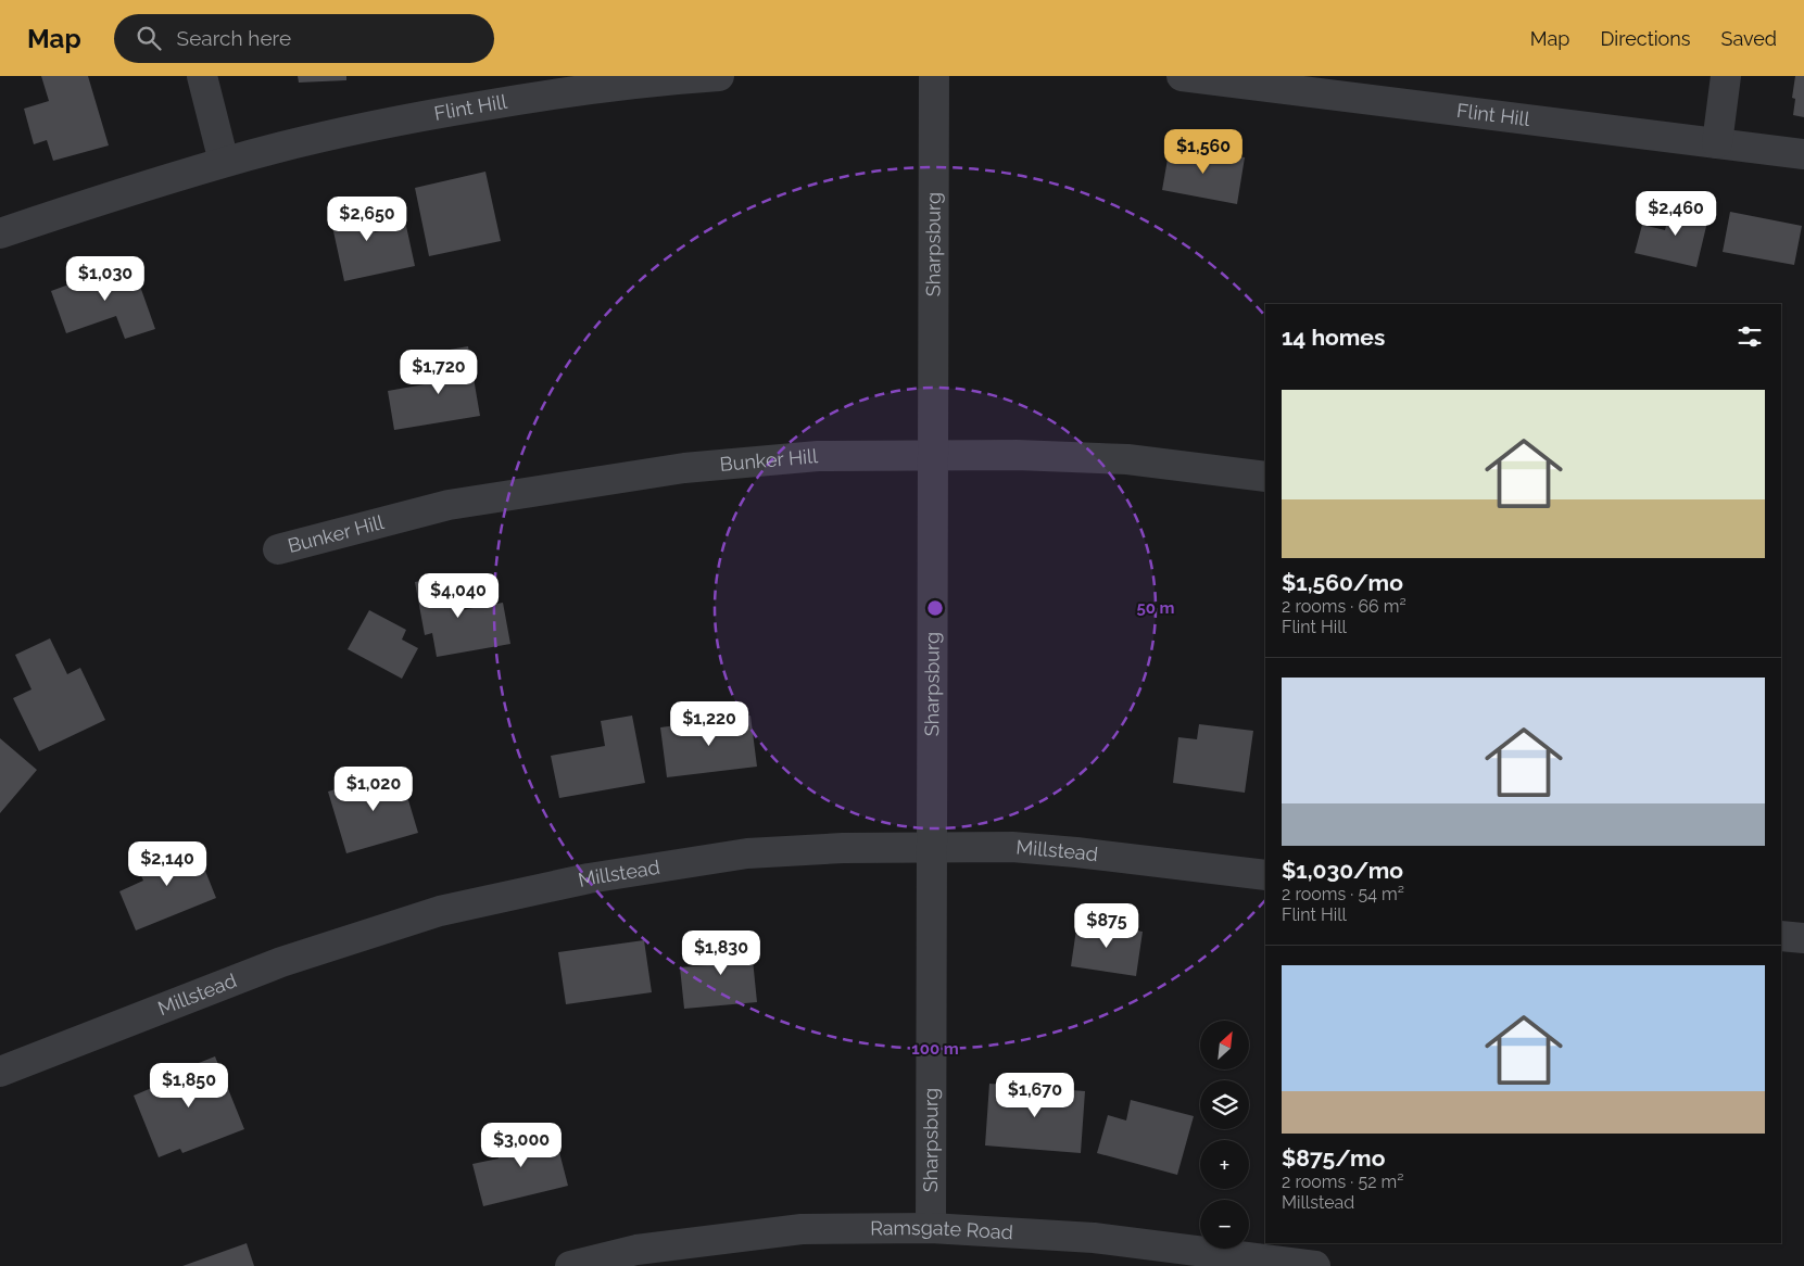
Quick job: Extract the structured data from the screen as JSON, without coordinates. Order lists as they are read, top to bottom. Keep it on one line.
{"streets":{"street":["Flint Hill","Sharpsburg","Bunker Hill","Millstead","Ramsgate Road"]},"crossings":[["Sharpsburg","Bunker Hill"],["Sharpsburg","Millstead"],["Sharpsburg","Ramsgate Road"]],"north":"top right","page":{"header":"Map","search":"Search here","nav":["Map","Directions","Saved"],"price":["$1,560","$2,460","$2,650","$1,030","$1,720","$4,040","$1,220","$1,020","$2,140","$875","$1,830","$1,850","$1,670","$3,000"],"heading":"14 homes","list":[{"name":"$1,560/mo","note":"2 rooms · 66 m² · Flint Hill"},{"name":"$1,030/mo","note":"2 rooms · 54 m² · Flint Hill"},{"name":"$875/mo","note":"2 rooms · 52 m² · Millstead"}],"map_buttons":["+","−"]},"rings":["50 m","100 m"]}
